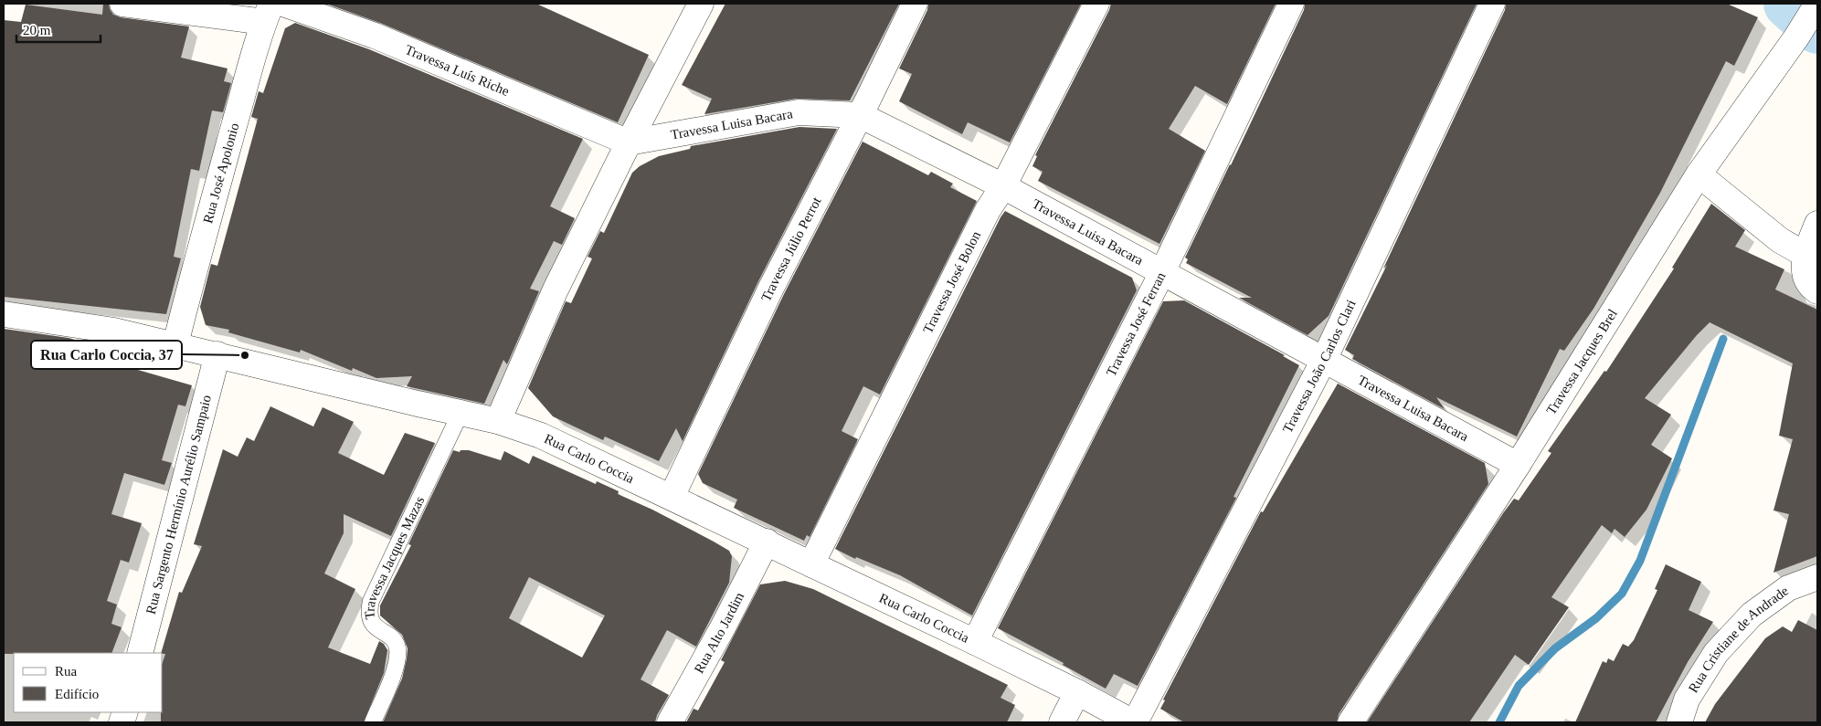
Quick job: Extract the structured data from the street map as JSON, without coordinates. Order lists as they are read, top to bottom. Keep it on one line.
{"streets":{"street":["Travessa Luís Riche","Travessa Luisa Bacara","Rua José Apolonio","Travessa Júlio Perrot","Travessa José Bolon","Travessa José Ferran","Travessa Jacques Brel","Travessa João Carlos Clari","Rua Carlo Coccia","Rua Sargento Hermínio Aurélio Sampaio","Rua Alto Jardim","Rua Cristiane de Andrade"],"lane":["Travessa Jacques Mazas"]},"crossings":[["Travessa Luís Riche","Travessa Luisa Bacara"],["Travessa Luisa Bacara","Travessa Júlio Perrot"],["Travessa Luisa Bacara","Travessa José Bolon"],["Travessa Luisa Bacara","Travessa José Ferran"],["Travessa Luisa Bacara","Travessa Jacques Brel"],["Travessa Luisa Bacara","Travessa João Carlos Clari"],["Rua José Apolonio","Rua Carlo Coccia"],["Travessa Júlio Perrot","Rua Carlo Coccia"],["Travessa José Bolon","Rua Carlo Coccia"],["Travessa José Ferran","Rua Carlo Coccia"],["Travessa João Carlos Clari","Rua Carlo Coccia"],["Rua Carlo Coccia","Rua Sargento Hermínio Aurélio Sampaio"],["Rua Carlo Coccia","Travessa Jacques Mazas"],["Rua Carlo Coccia","Rua Alto Jardim"]],"places":["Rua Carlo Coccia, 37"],"legend":["Rua","Edifício"],"scale_bar":"20 m"}
